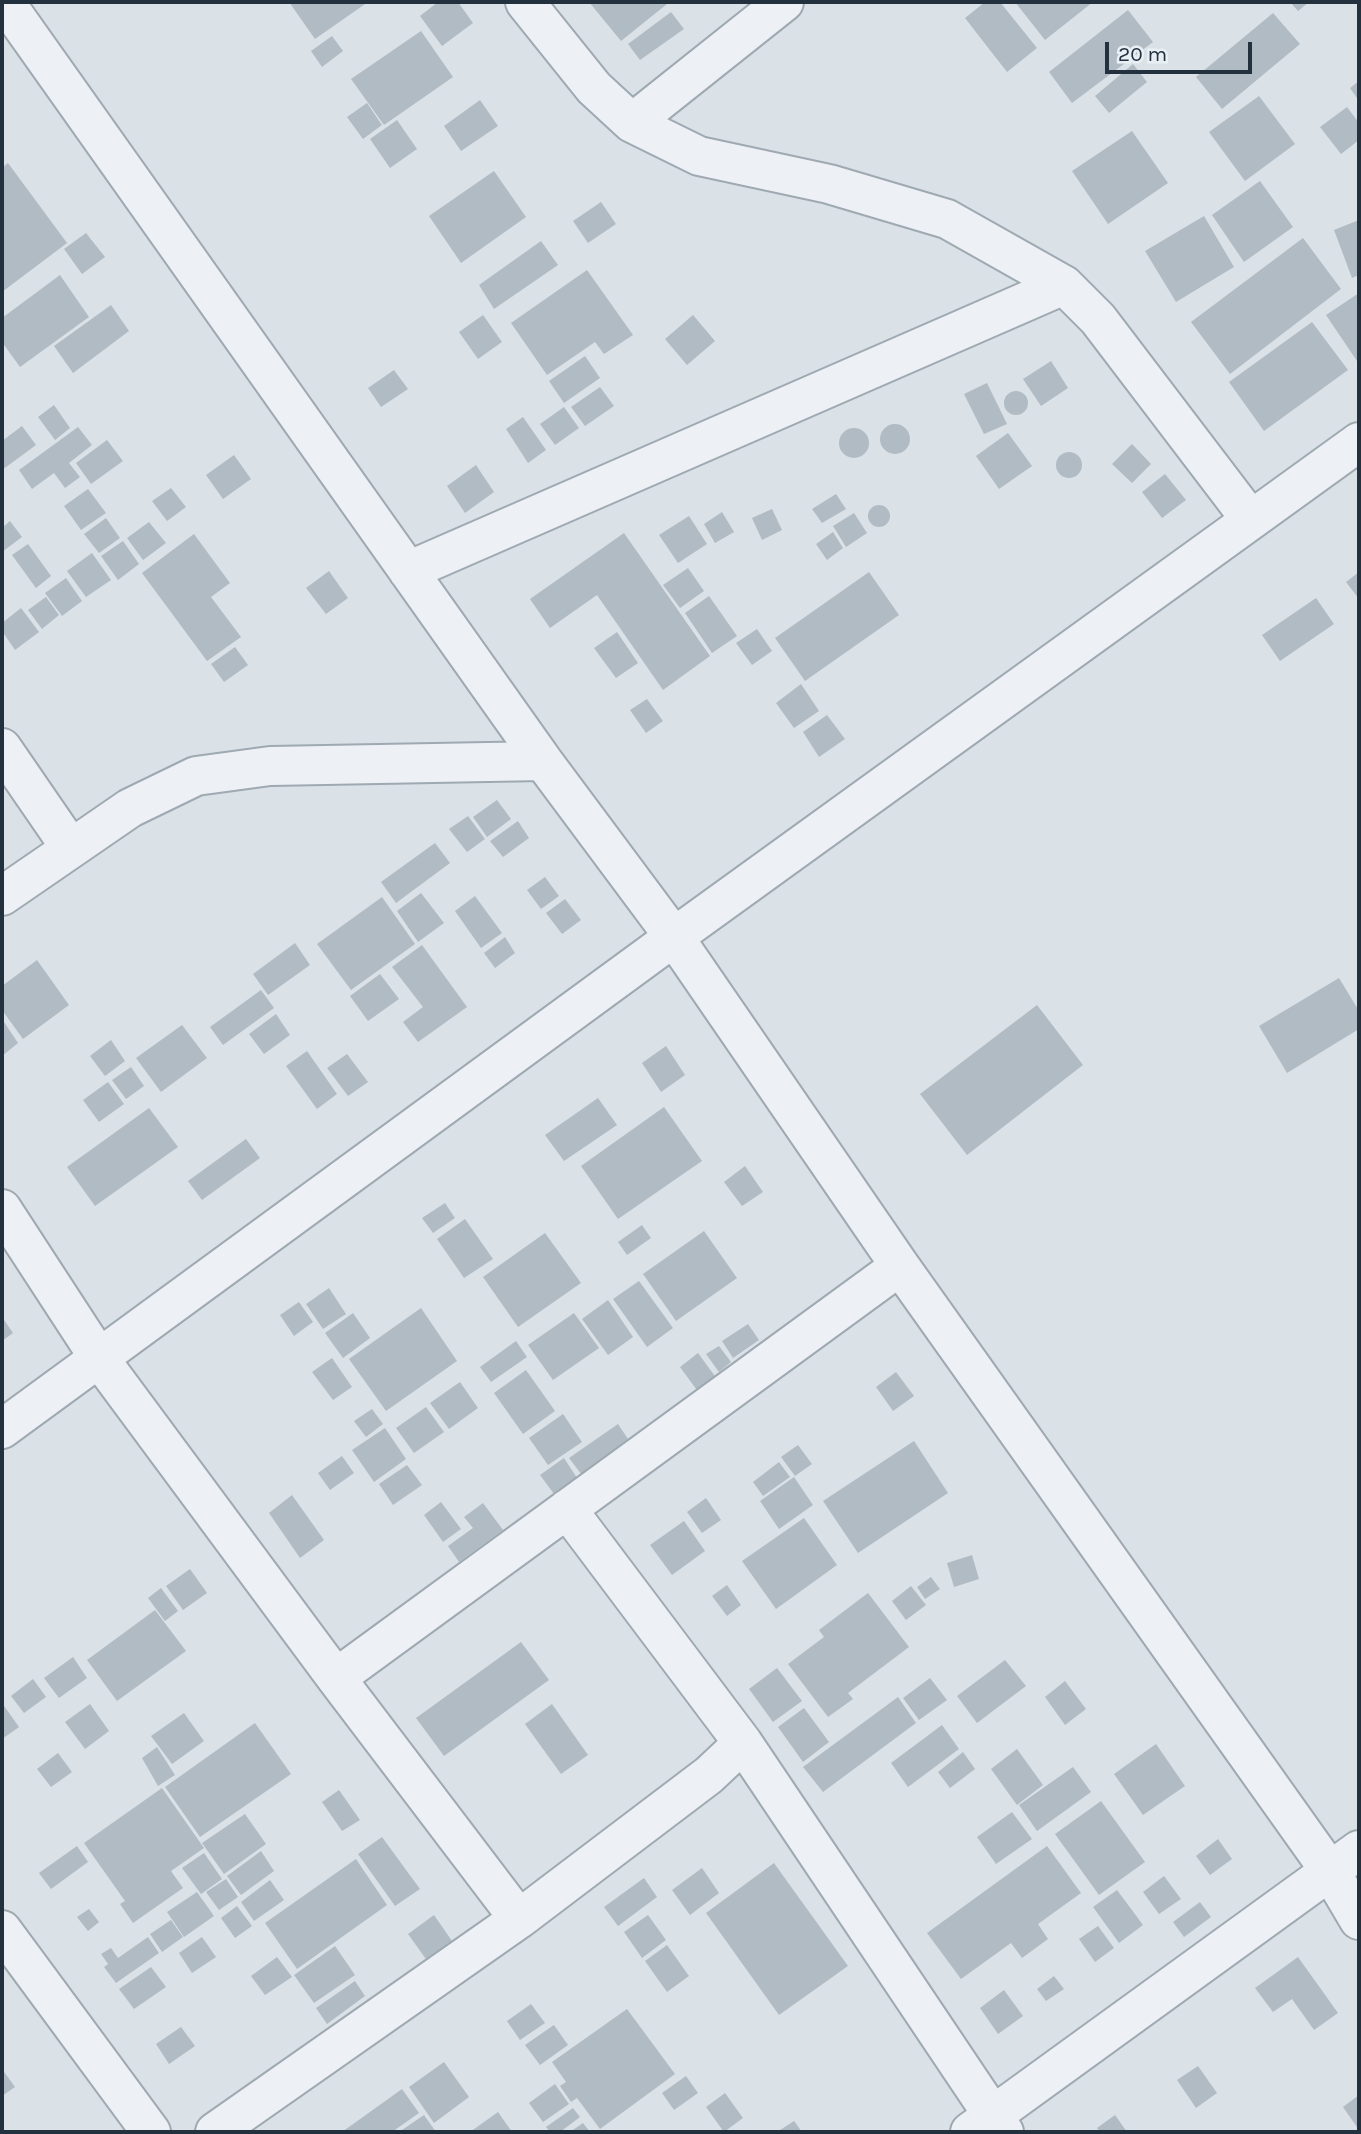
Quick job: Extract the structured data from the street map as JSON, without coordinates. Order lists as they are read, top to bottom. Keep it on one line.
{"scale_bar":"20 m"}
